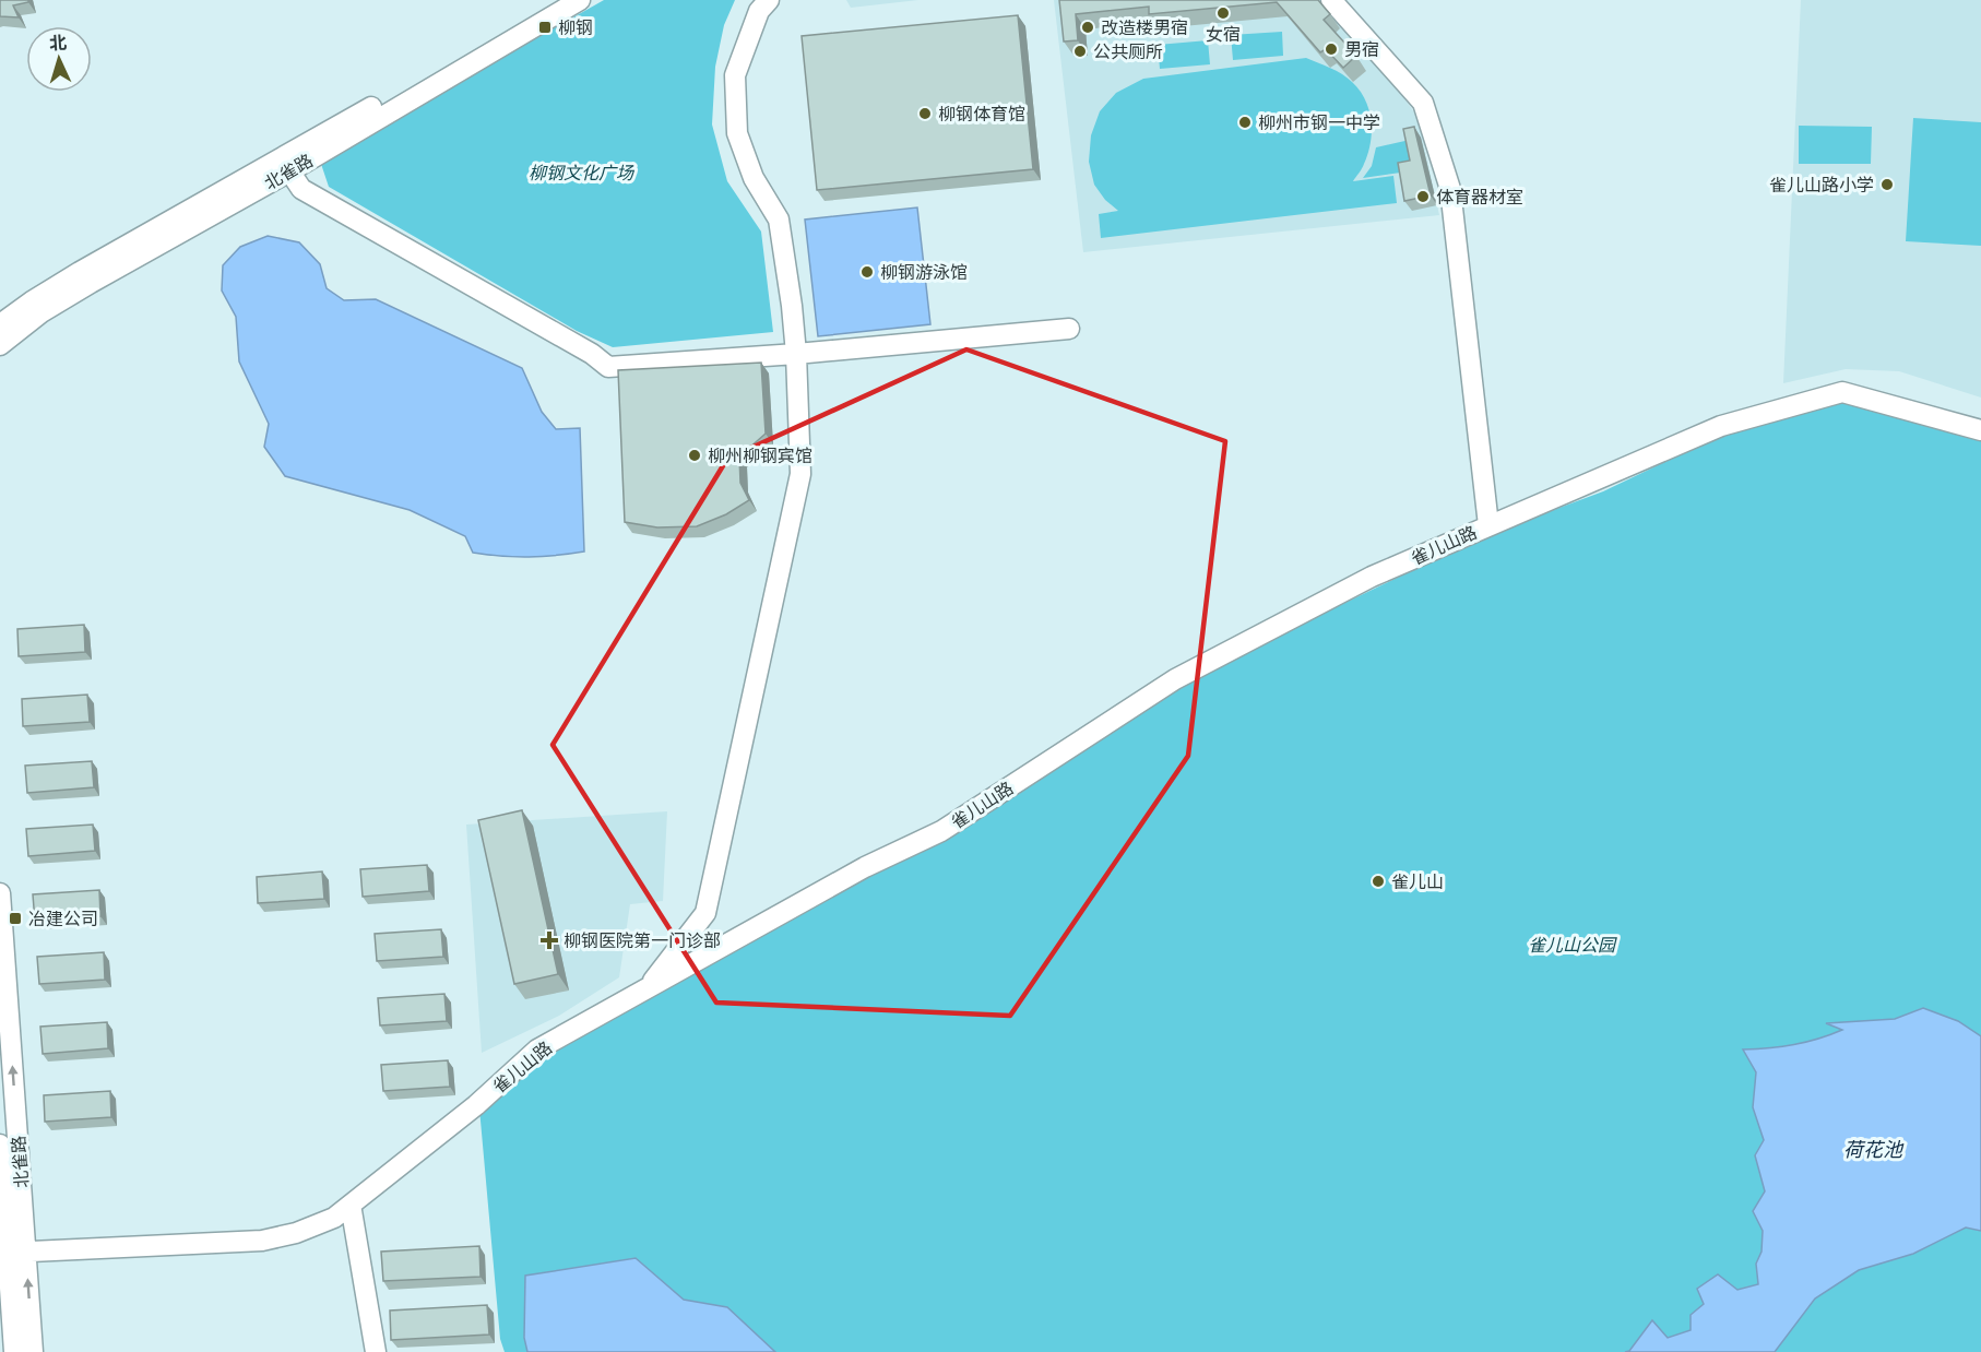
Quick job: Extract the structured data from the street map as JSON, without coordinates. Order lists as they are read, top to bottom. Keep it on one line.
{"streets":{"street":["北雀路","雀儿山路"]},"crossings":[["北雀路","雀儿山路"]],"water":["荷花池"],"parks":["柳钢文化广场","雀儿山公园"],"places":{"other":["女宿","改造楼男宿","男宿","公共厕所","柳钢体育馆","柳州市钢一中学","雀儿山路小学","体育器材室","柳钢游泳馆","柳州柳钢宾馆","雀儿山"],"transit":["柳钢","冶建公司"],"health":["柳钢医院第一门诊部"]},"north":"top"}
